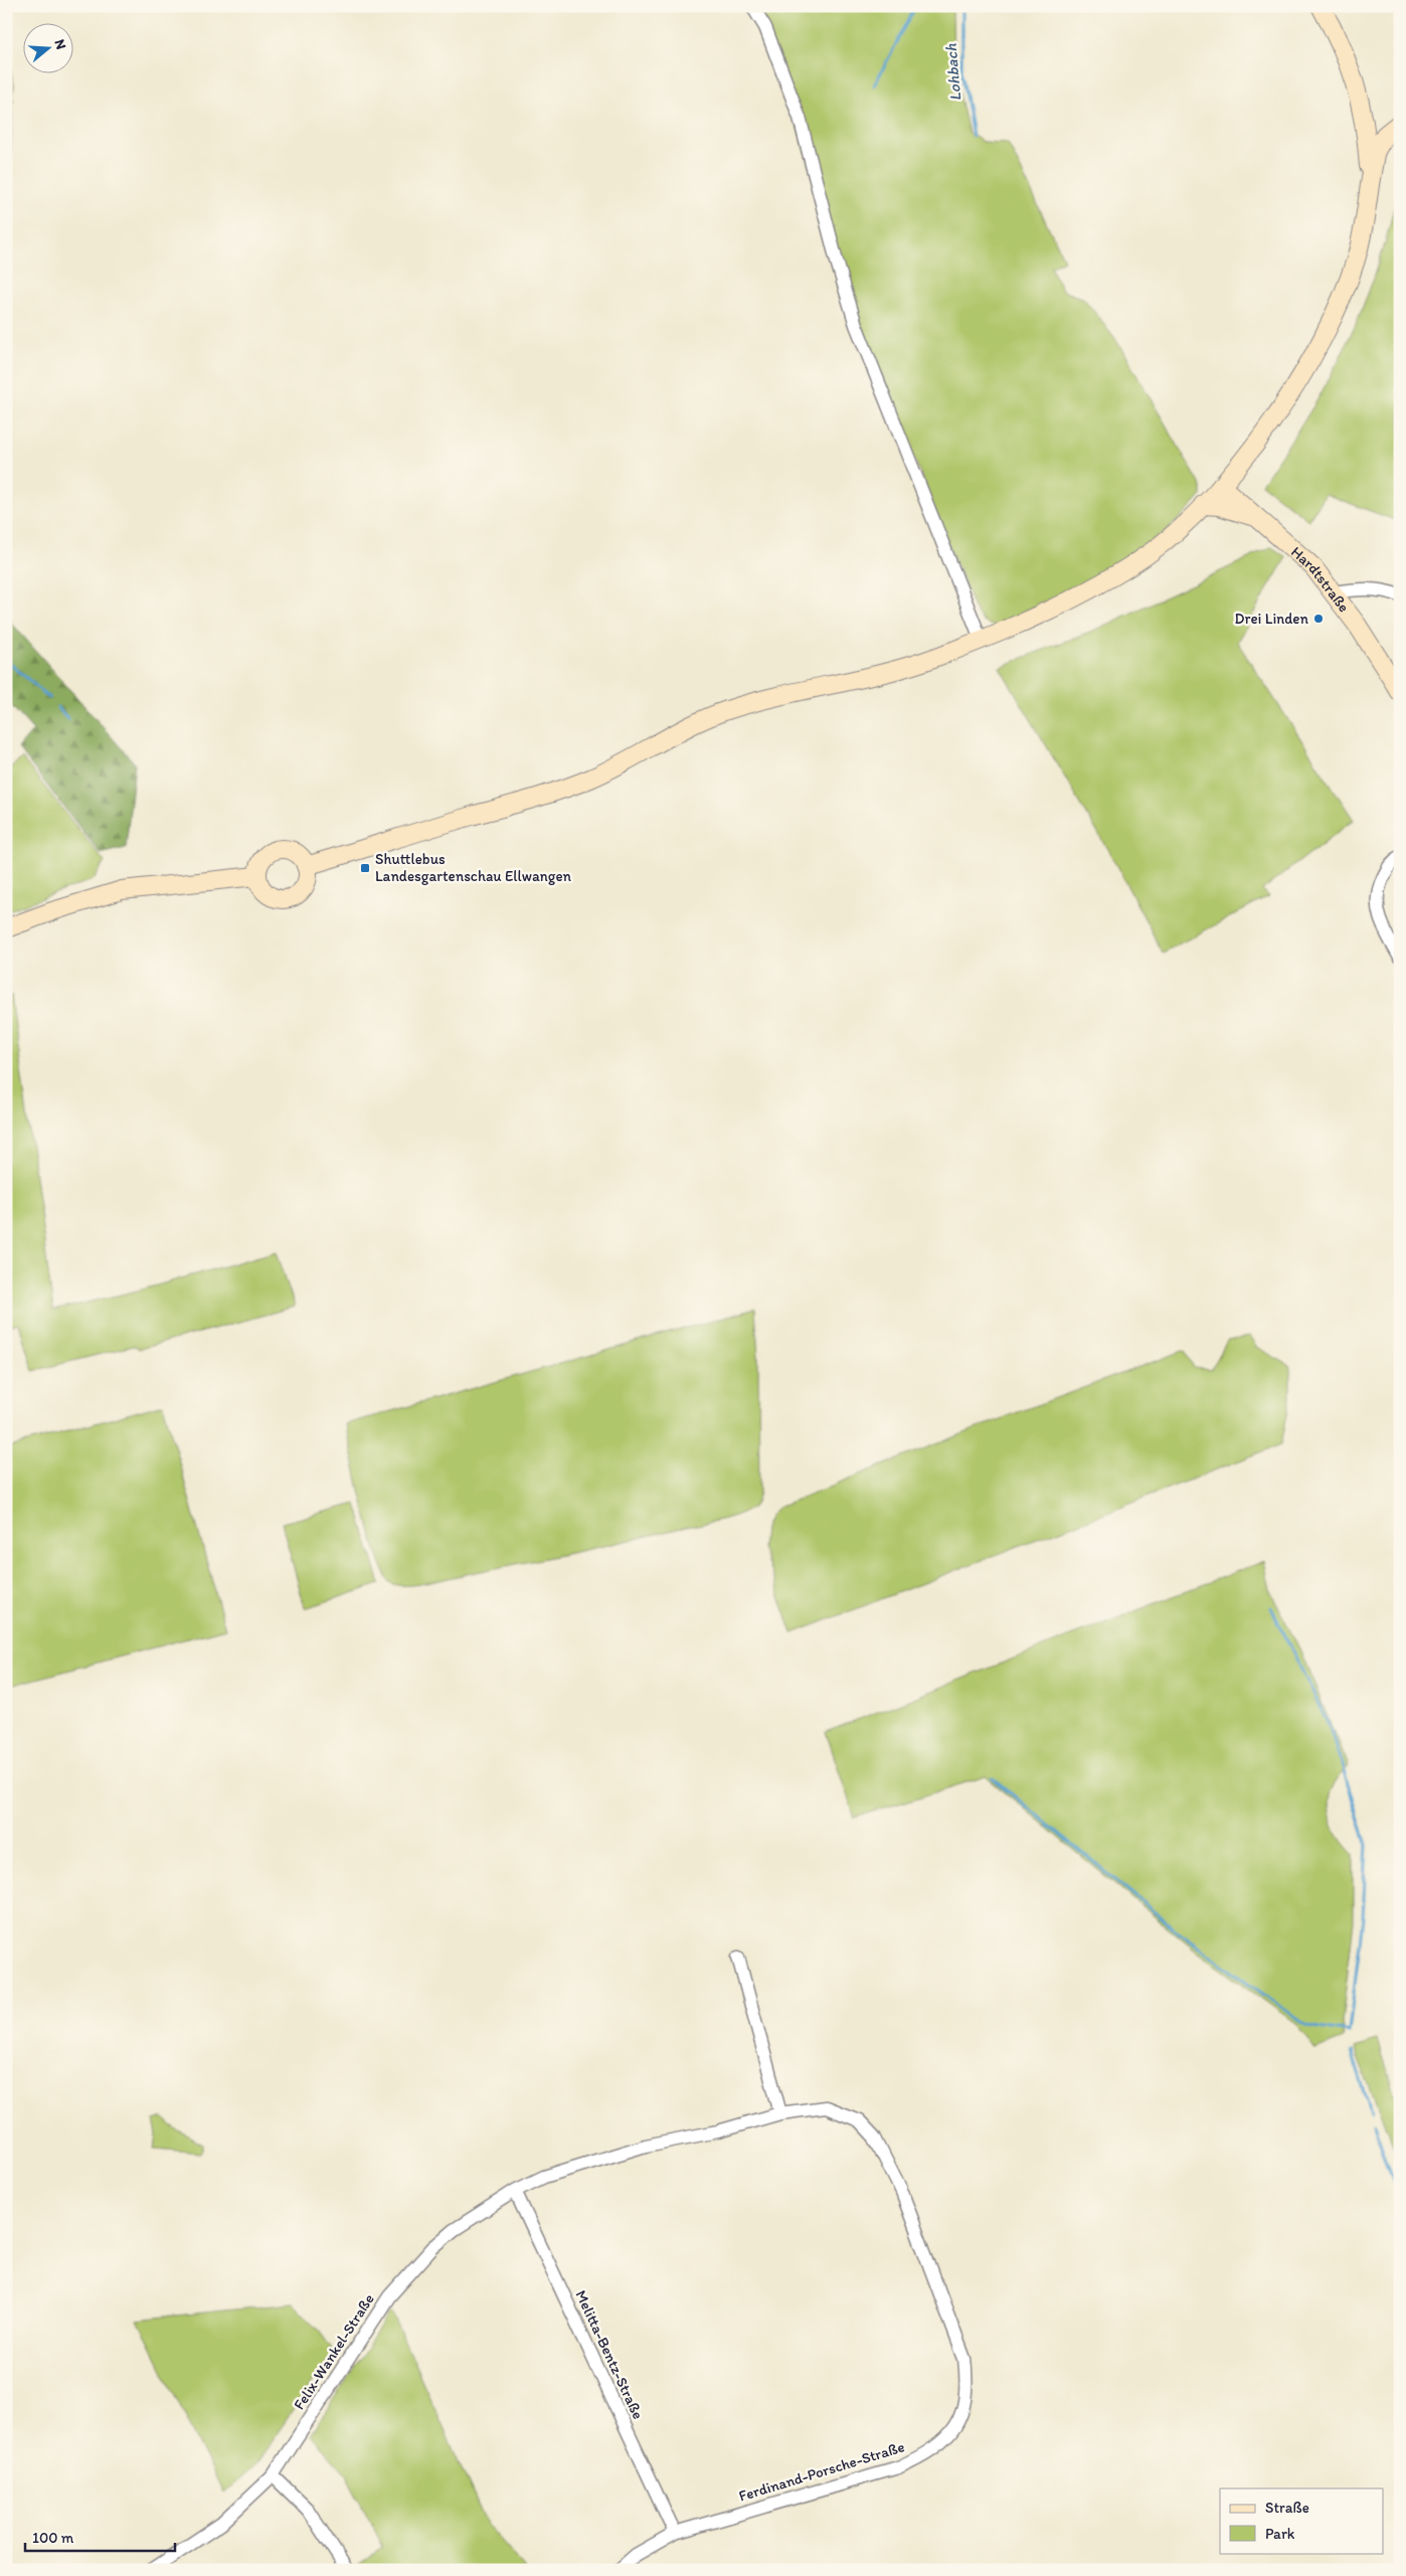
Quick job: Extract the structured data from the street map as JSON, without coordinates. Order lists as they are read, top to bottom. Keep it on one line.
{"streets":{"main road":["Hardtstraße"],"street":["Felix-Wankel-Straße","Melitta-Bentz-Straße","Ferdinand-Porsche-Straße"]},"crossings":[["Felix-Wankel-Straße","Melitta-Bentz-Straße"],["Felix-Wankel-Straße","Ferdinand-Porsche-Straße"],["Melitta-Bentz-Straße","Ferdinand-Porsche-Straße"]],"water":["Lohbach"],"places":{"other":["Drei Linden"],"transit":["Shuttlebus Landesgartenschau Ellwangen"]},"legend":["Straße","Park"],"scale_bar":"100 m","north":"right"}
